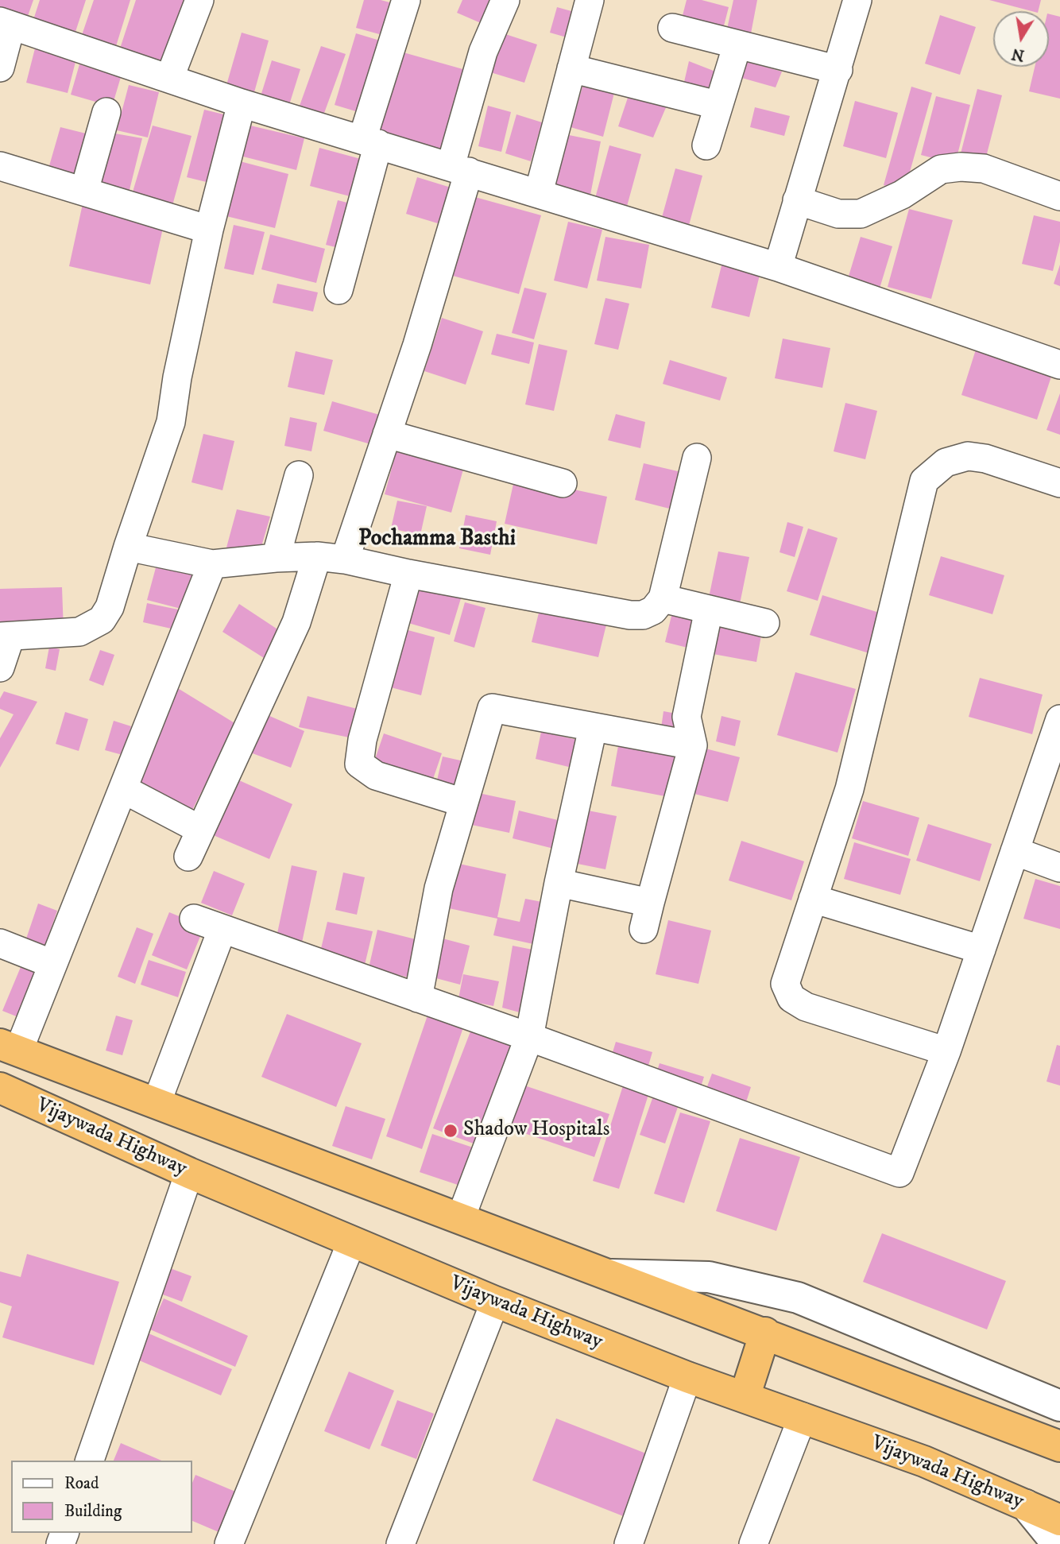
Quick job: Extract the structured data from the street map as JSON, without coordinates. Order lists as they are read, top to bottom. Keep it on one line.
{"streets":{"highway":["Vijaywada Highway"]},"districts":["Pochamma Basthi"],"places":["Shadow Hospitals"],"legend":["Road","Building"],"north":"bottom"}
